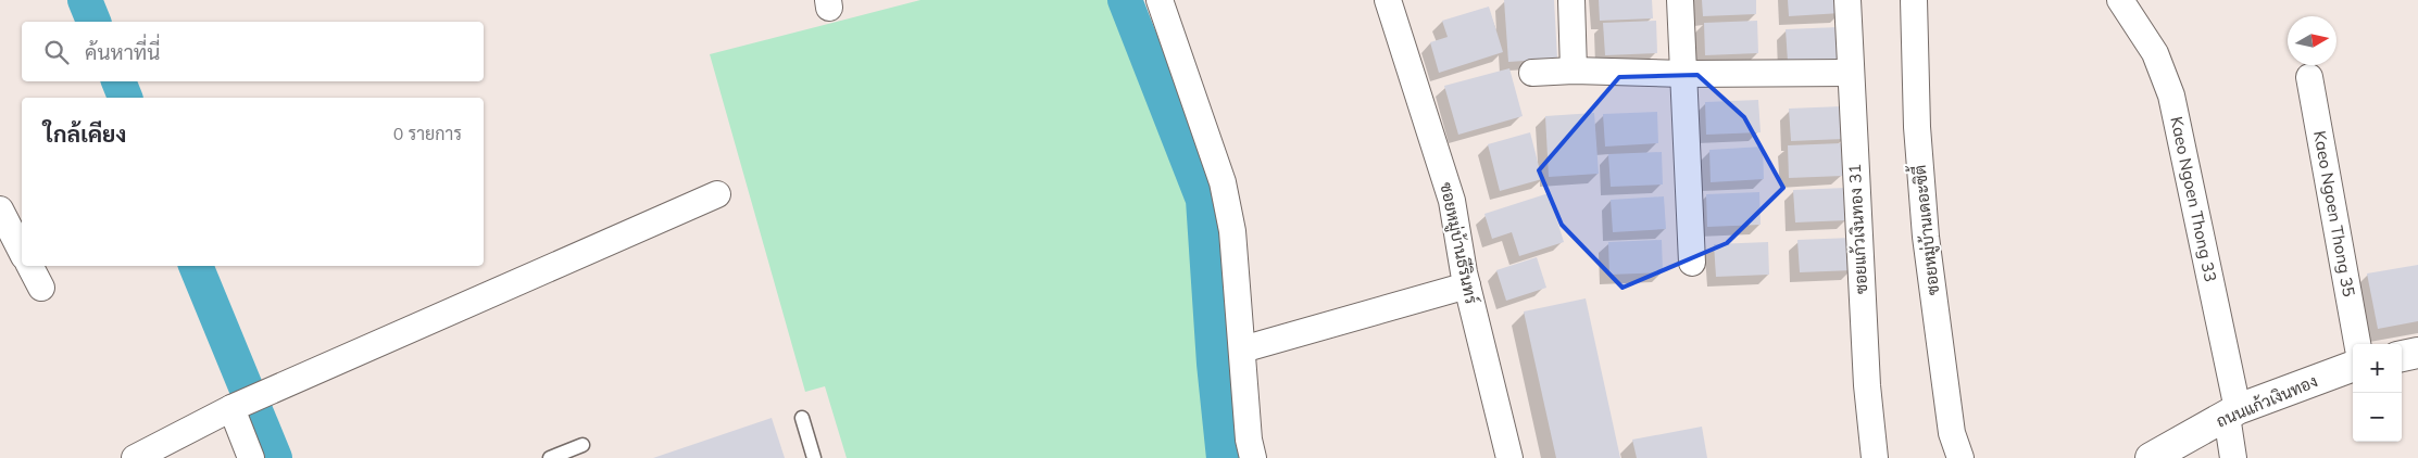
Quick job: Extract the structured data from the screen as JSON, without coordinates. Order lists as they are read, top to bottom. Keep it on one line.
{"streets":{"street":["Kaeo Ngoen Thong 33","Kaeo Ngoen Thong 35","ซอยแก้วเงินทอง 31","ซอยหมู่บ้านเดอะซิตี้","ซอยหมู่บ้านธีรินทร์","ถนนแก้วเงินทอง"]},"crossings":[["Kaeo Ngoen Thong 33","ถนนแก้วเงินทอง"]],"north":"right","page":{"search":"ค้นหาที่นี่","heading":["ใกล้เคียง","0 รายการ"],"map_buttons":["+","−"]}}
